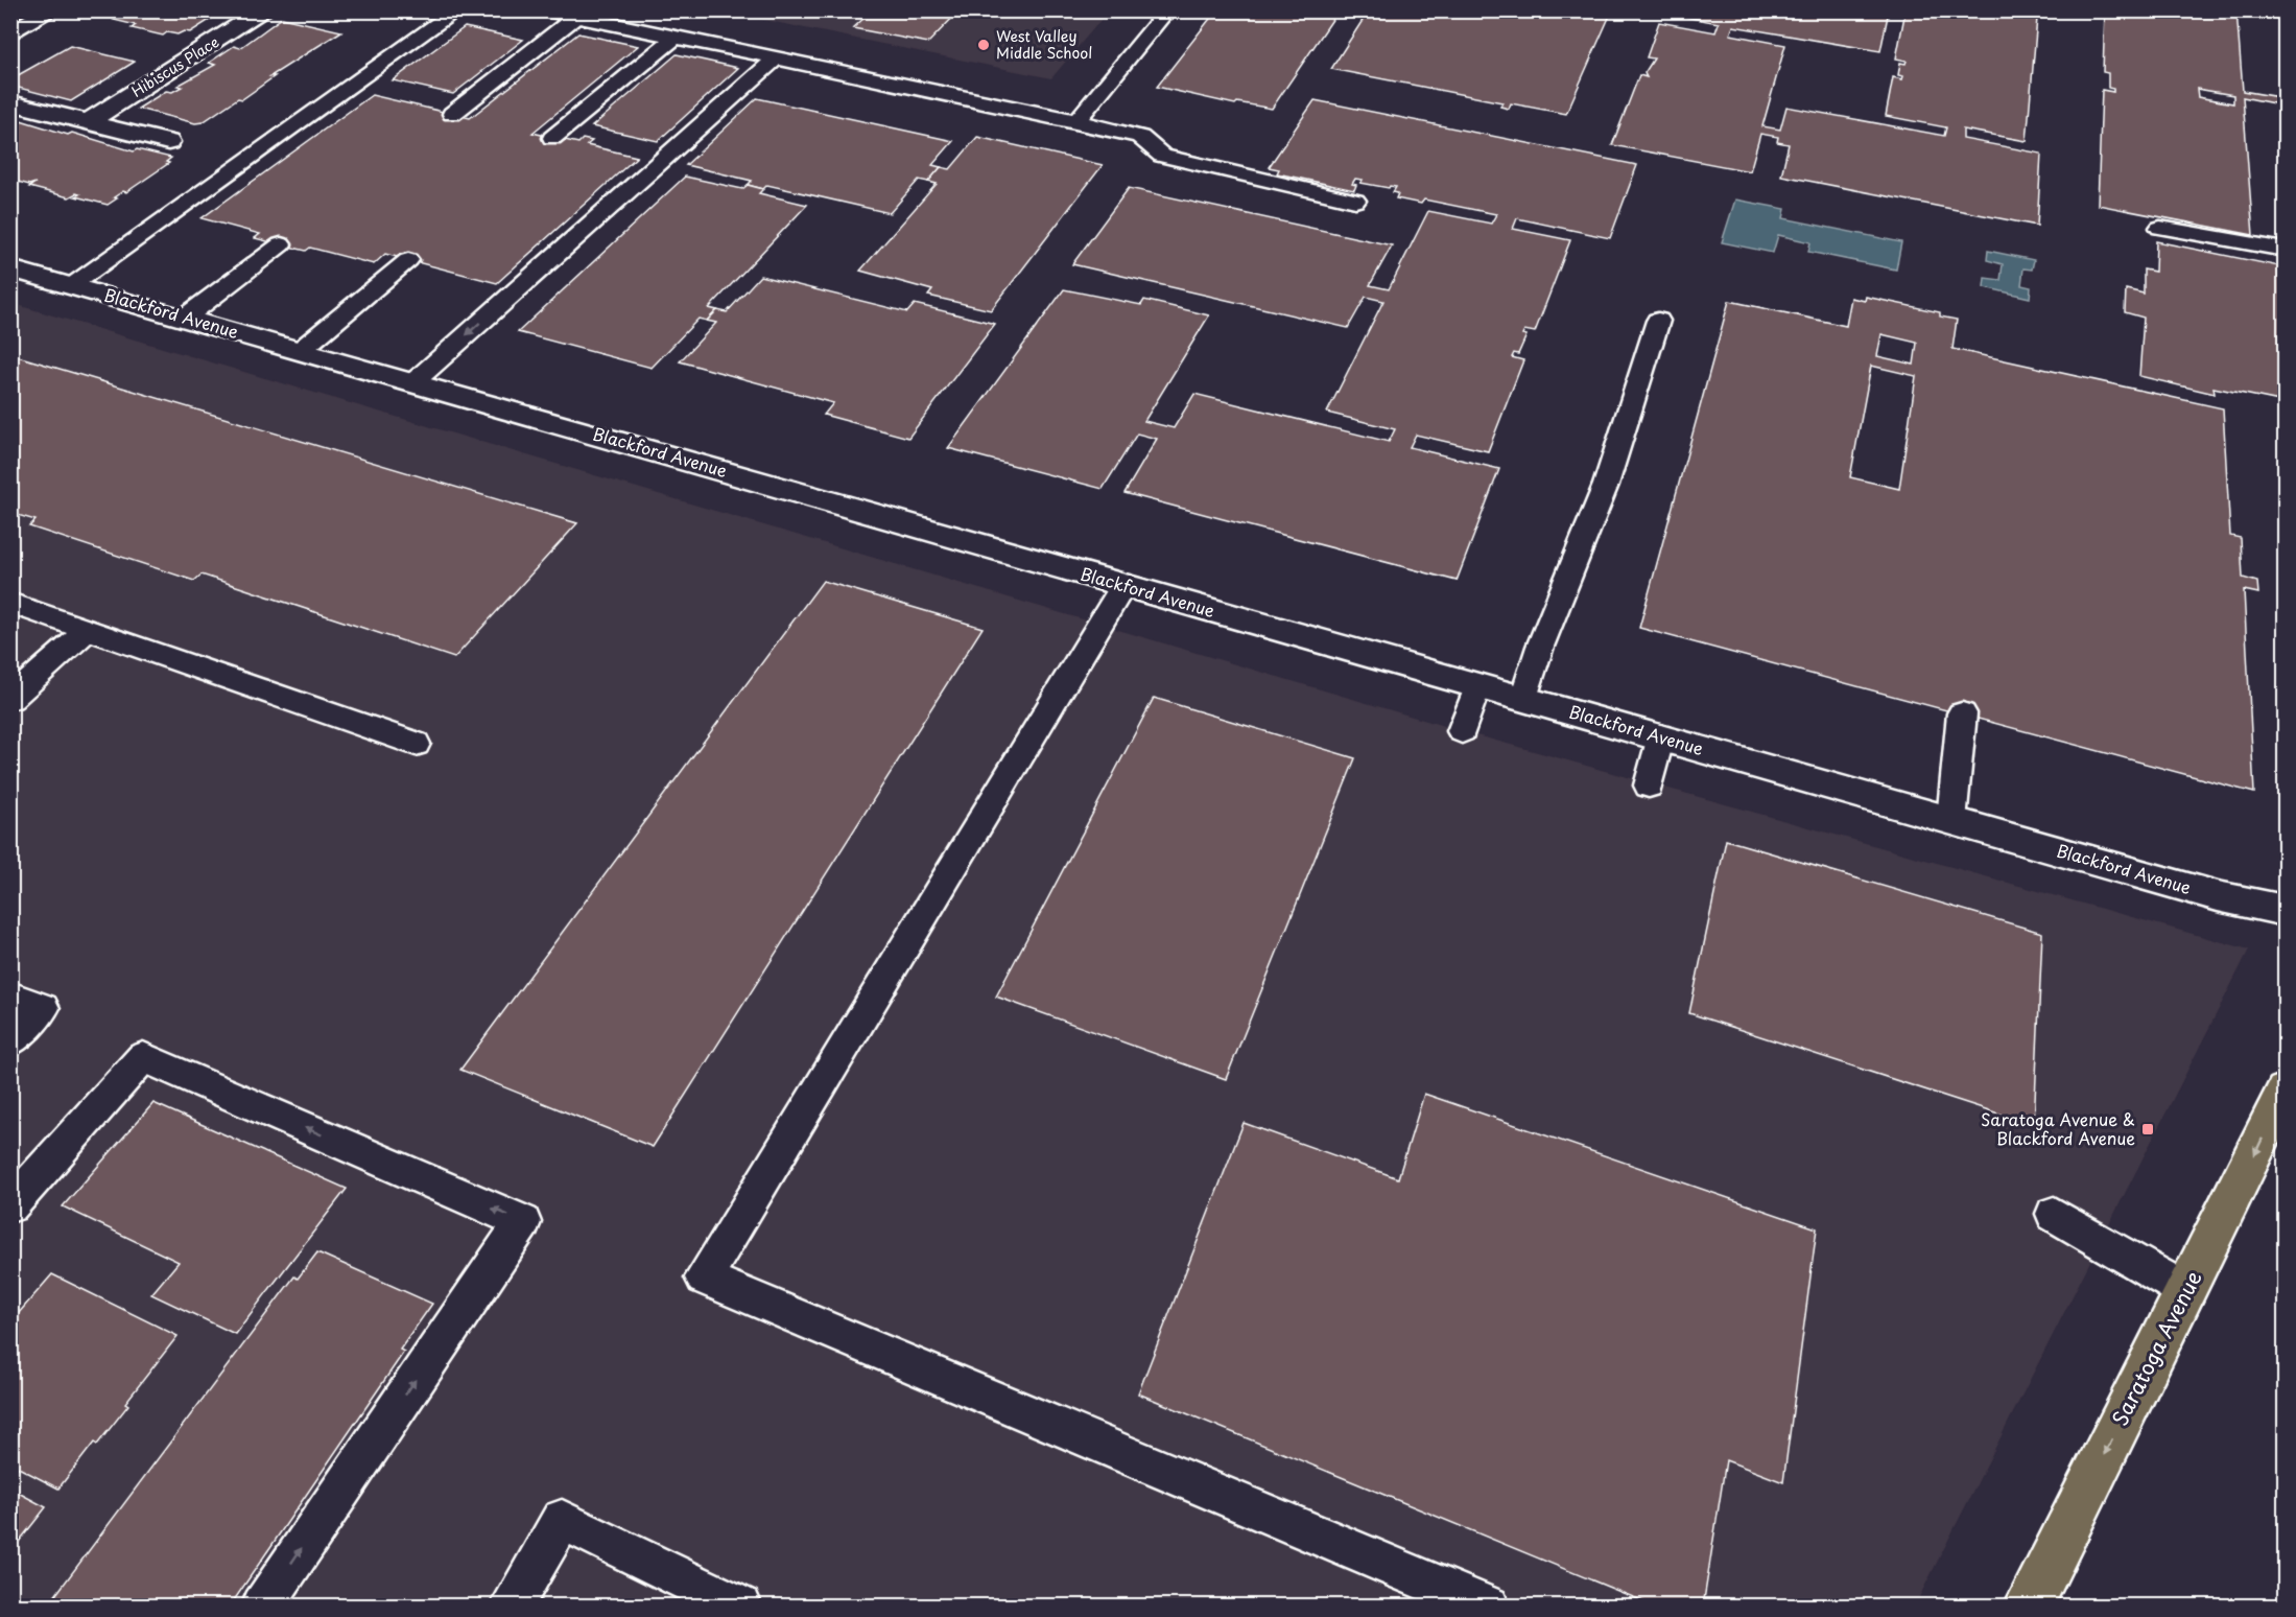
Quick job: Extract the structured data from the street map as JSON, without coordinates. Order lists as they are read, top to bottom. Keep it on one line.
{"streets":{"main road":["Saratoga Avenue"],"street":["Hibiscus Place","Blackford Avenue"]},"one_way":["Saratoga Avenue"],"places":{"other":["West Valley Middle School"],"transit":["Saratoga Avenue & Blackford Avenue"]}}
